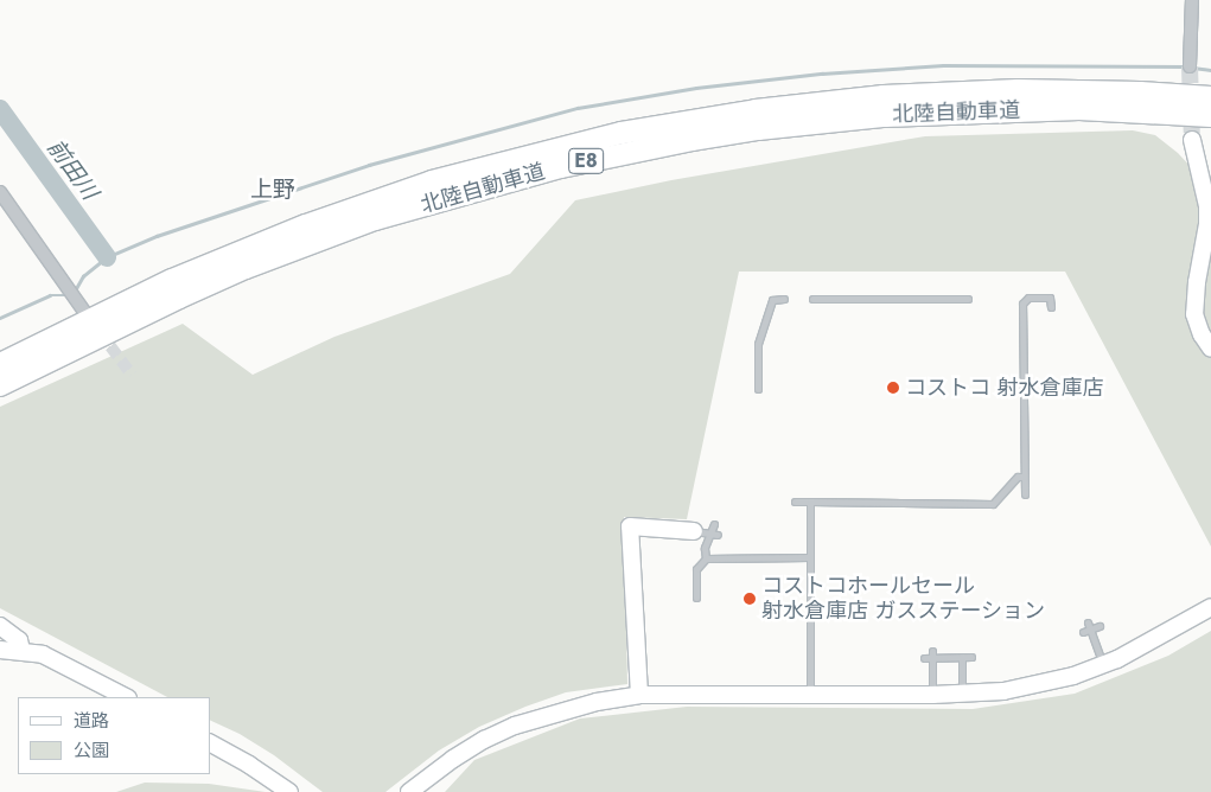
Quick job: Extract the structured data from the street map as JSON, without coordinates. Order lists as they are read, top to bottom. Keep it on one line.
{"streets":{"highway":["北陸自動車道","E8"]},"districts":["上野"],"water":["前田川"],"places":["コストコ 射水倉庫店","コストコホールセール 射水倉庫店 ガスステーション"],"legend":["道路","公園"]}
